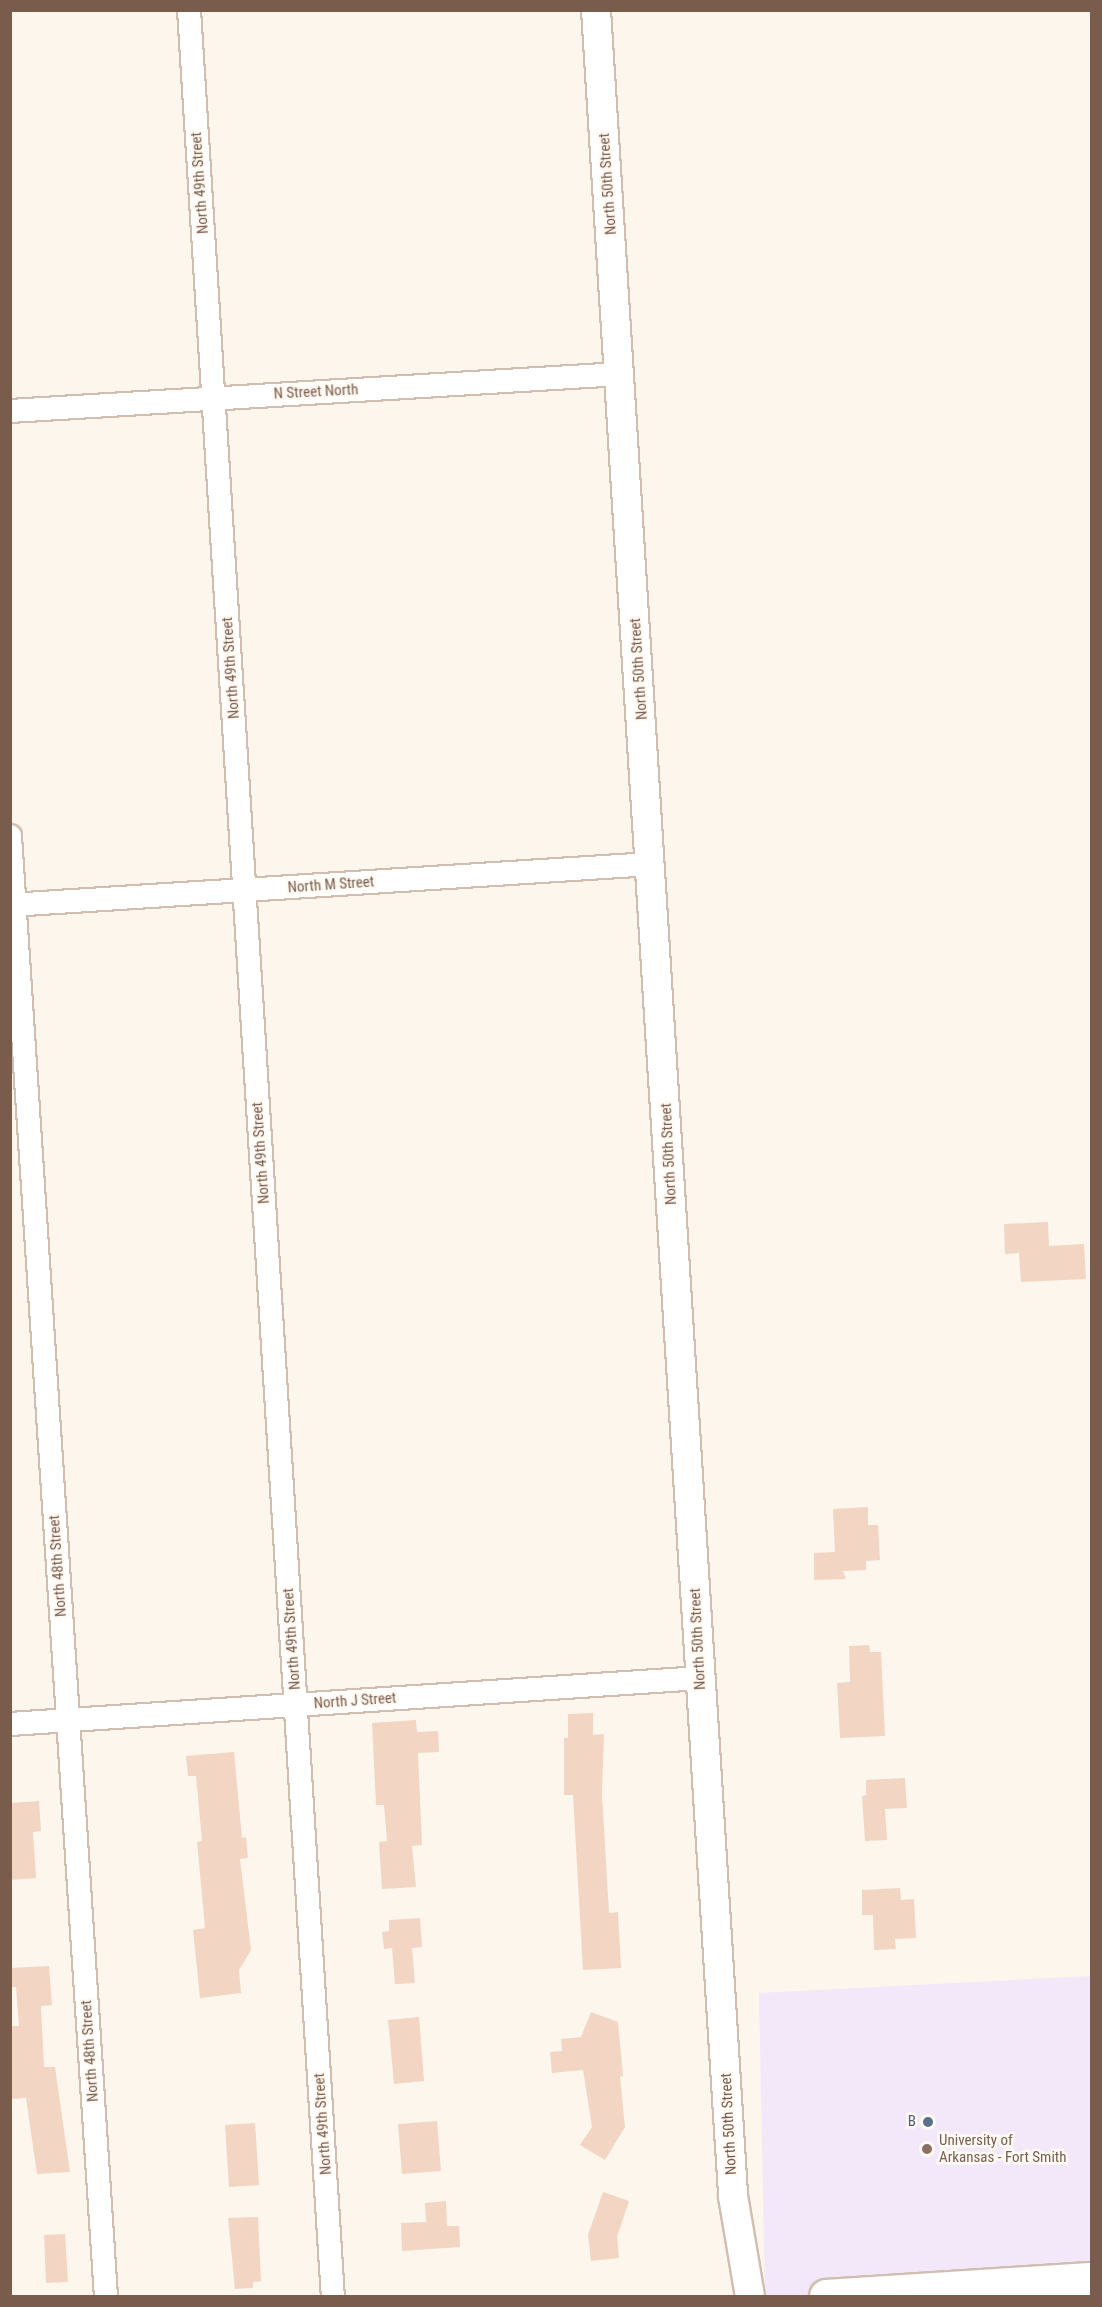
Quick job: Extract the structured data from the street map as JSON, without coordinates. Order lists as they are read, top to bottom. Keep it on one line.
{"streets":{"street":["North 49th Street","North 50th Street","N Street North","North M Street","North 48th Street","North J Street"]},"crossings":[["North 49th Street","N Street North"],["North 49th Street","North M Street"],["North 49th Street","North J Street"],["North 50th Street","N Street North"],["North 50th Street","North M Street"],["North 50th Street","North J Street"],["North M Street","North 48th Street"],["North 48th Street","North J Street"]],"places":["B","University of Arkansas - Fort Smith"]}
